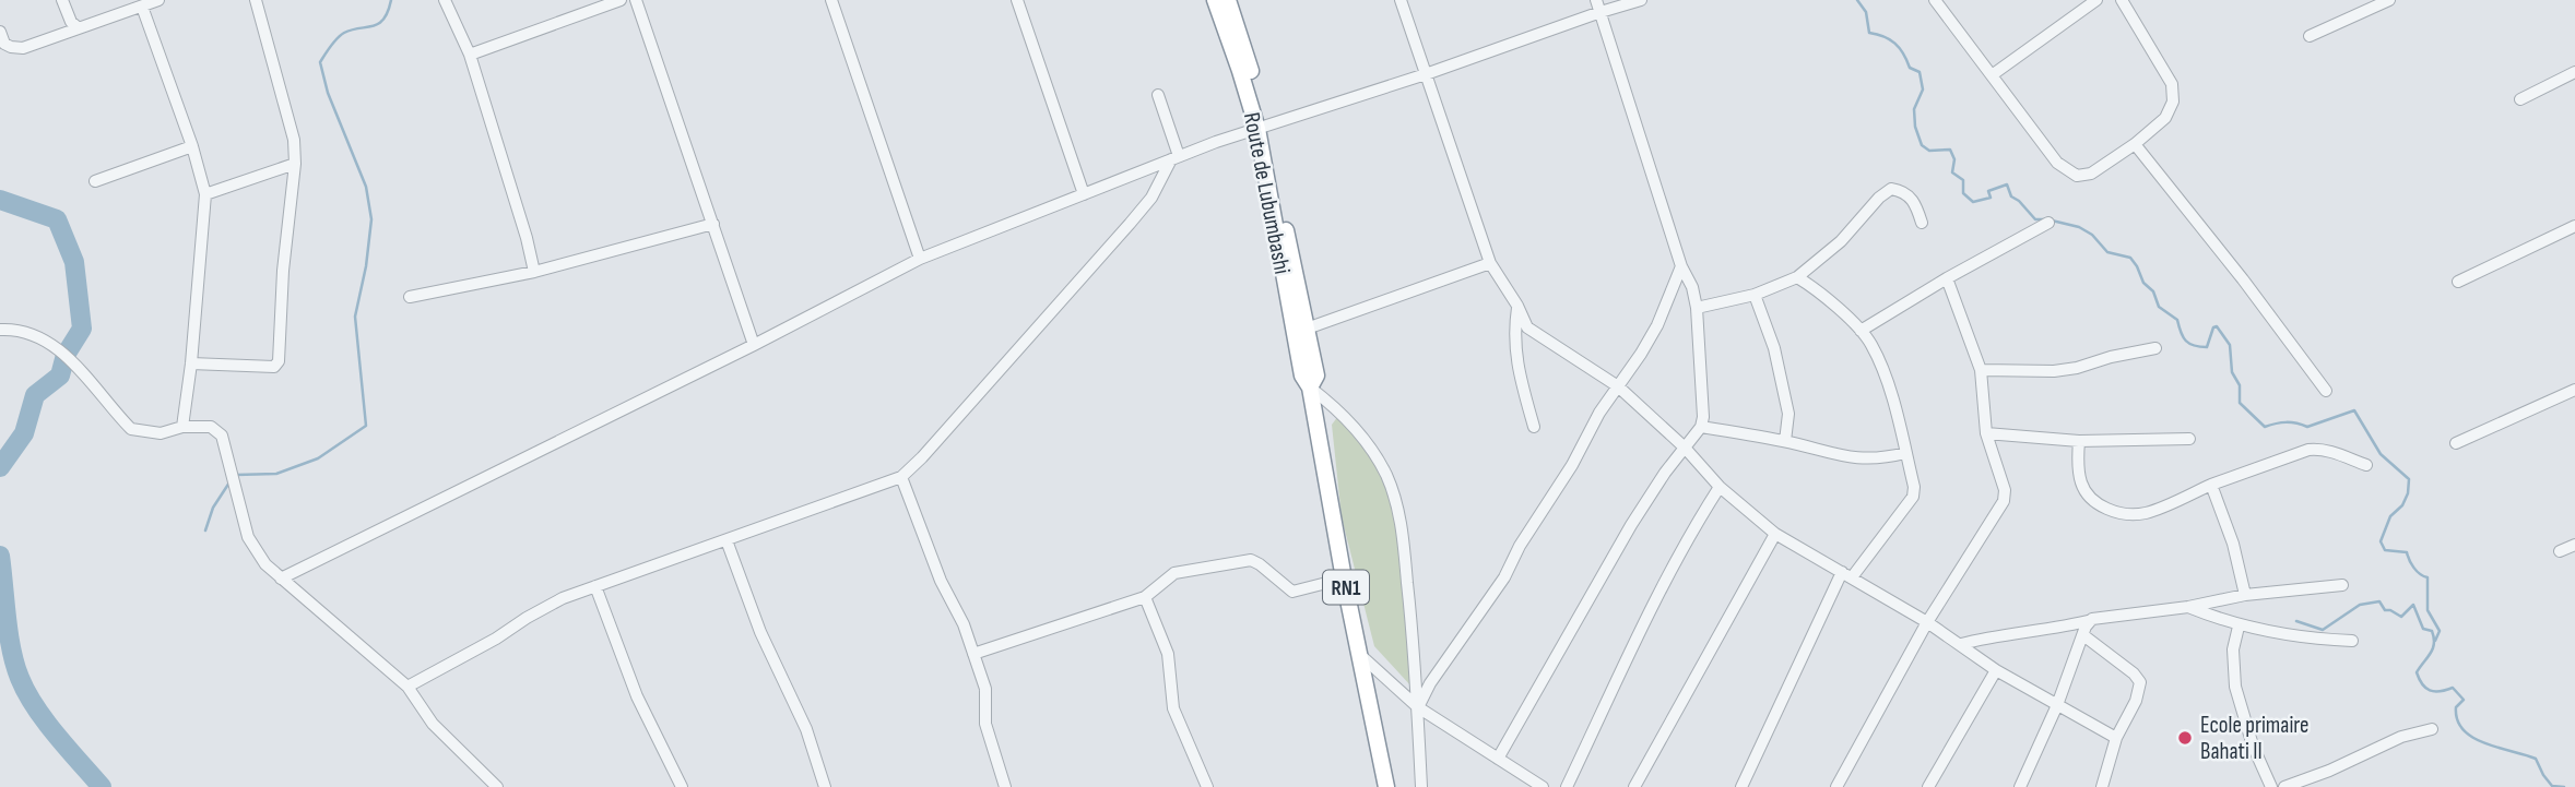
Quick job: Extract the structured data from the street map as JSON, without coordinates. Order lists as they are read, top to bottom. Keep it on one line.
{"streets":{"highway":["Route de Lubumbashi","RN1"]},"places":["Ecole primaire Bahati II"]}
